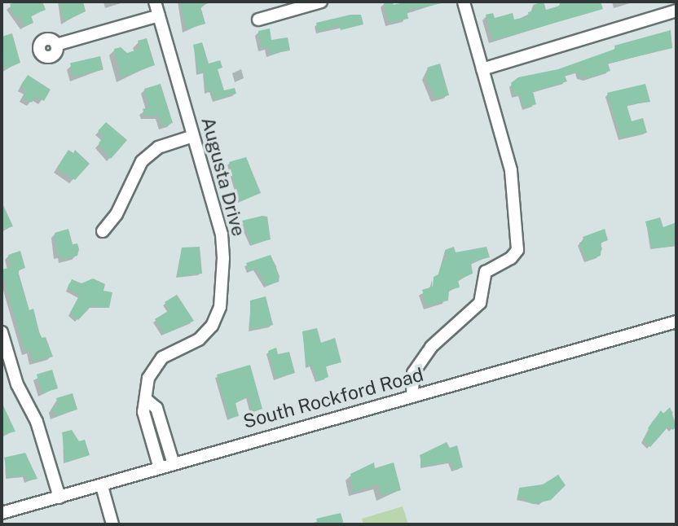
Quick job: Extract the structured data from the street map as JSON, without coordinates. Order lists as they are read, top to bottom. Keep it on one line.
{"streets":{"street":["Augusta Drive","South Rockford Road"]},"crossings":[["Augusta Drive","South Rockford Road"]]}
